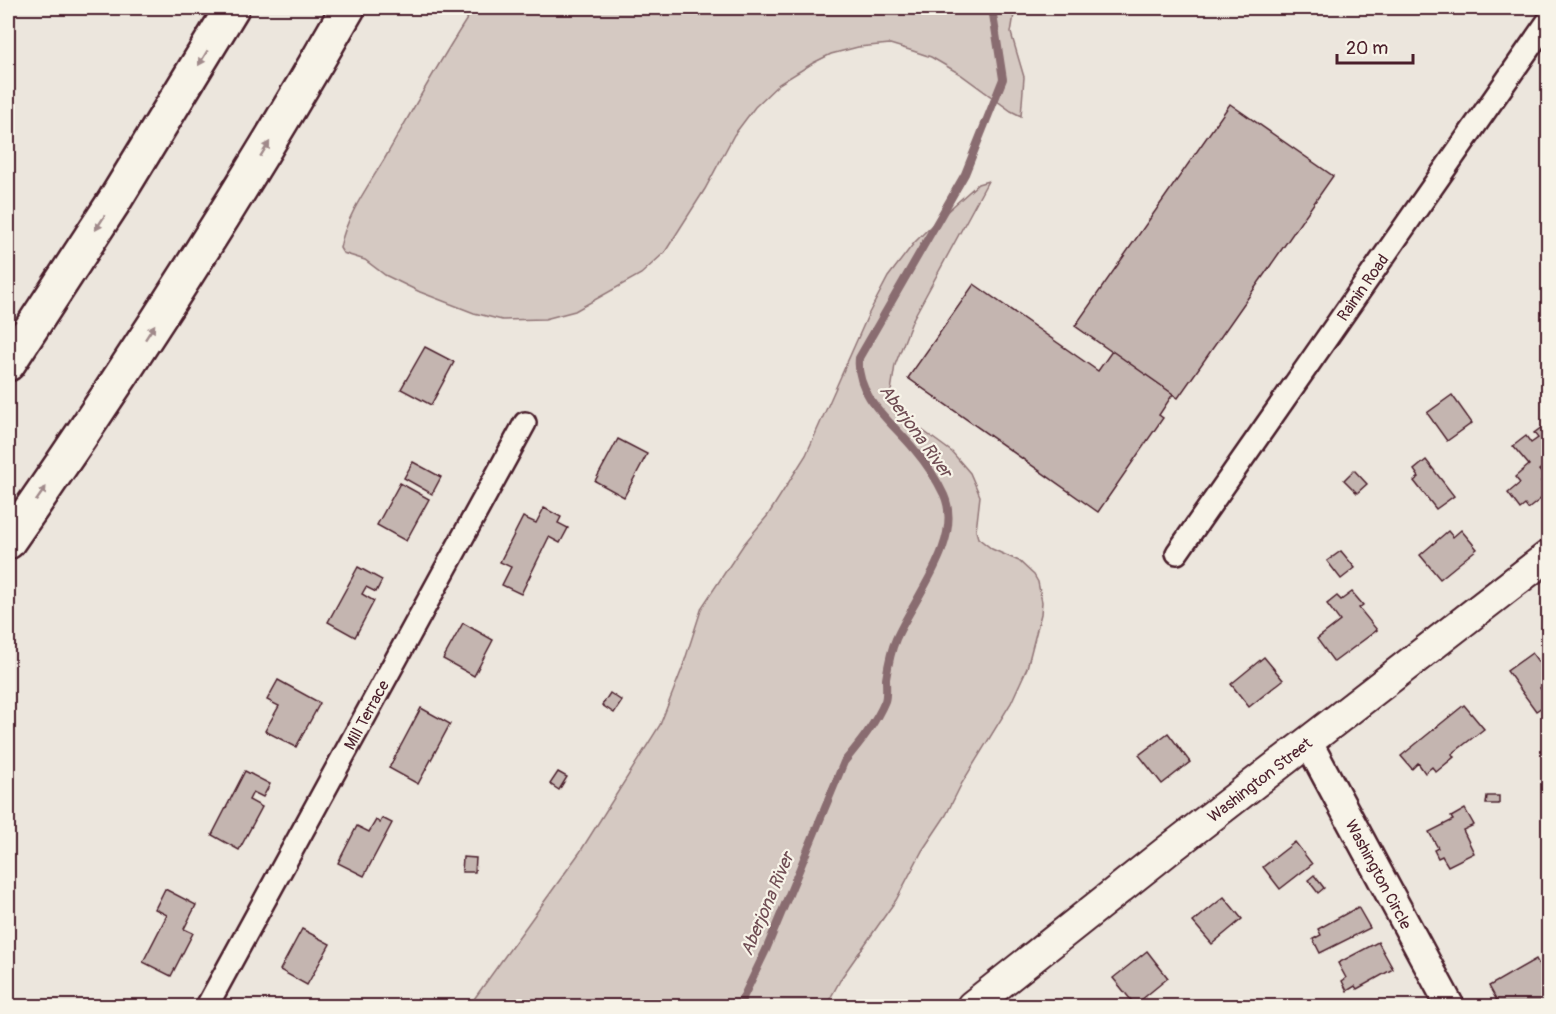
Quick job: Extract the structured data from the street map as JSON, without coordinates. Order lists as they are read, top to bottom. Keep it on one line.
{"streets":{"main road":["Washington Street"],"street":["Rainin Road","Mill Terrace","Washington Circle"]},"crossings":[["Washington Street","Washington Circle"]],"water":["Aberjona River"],"scale_bar":"20 m"}
